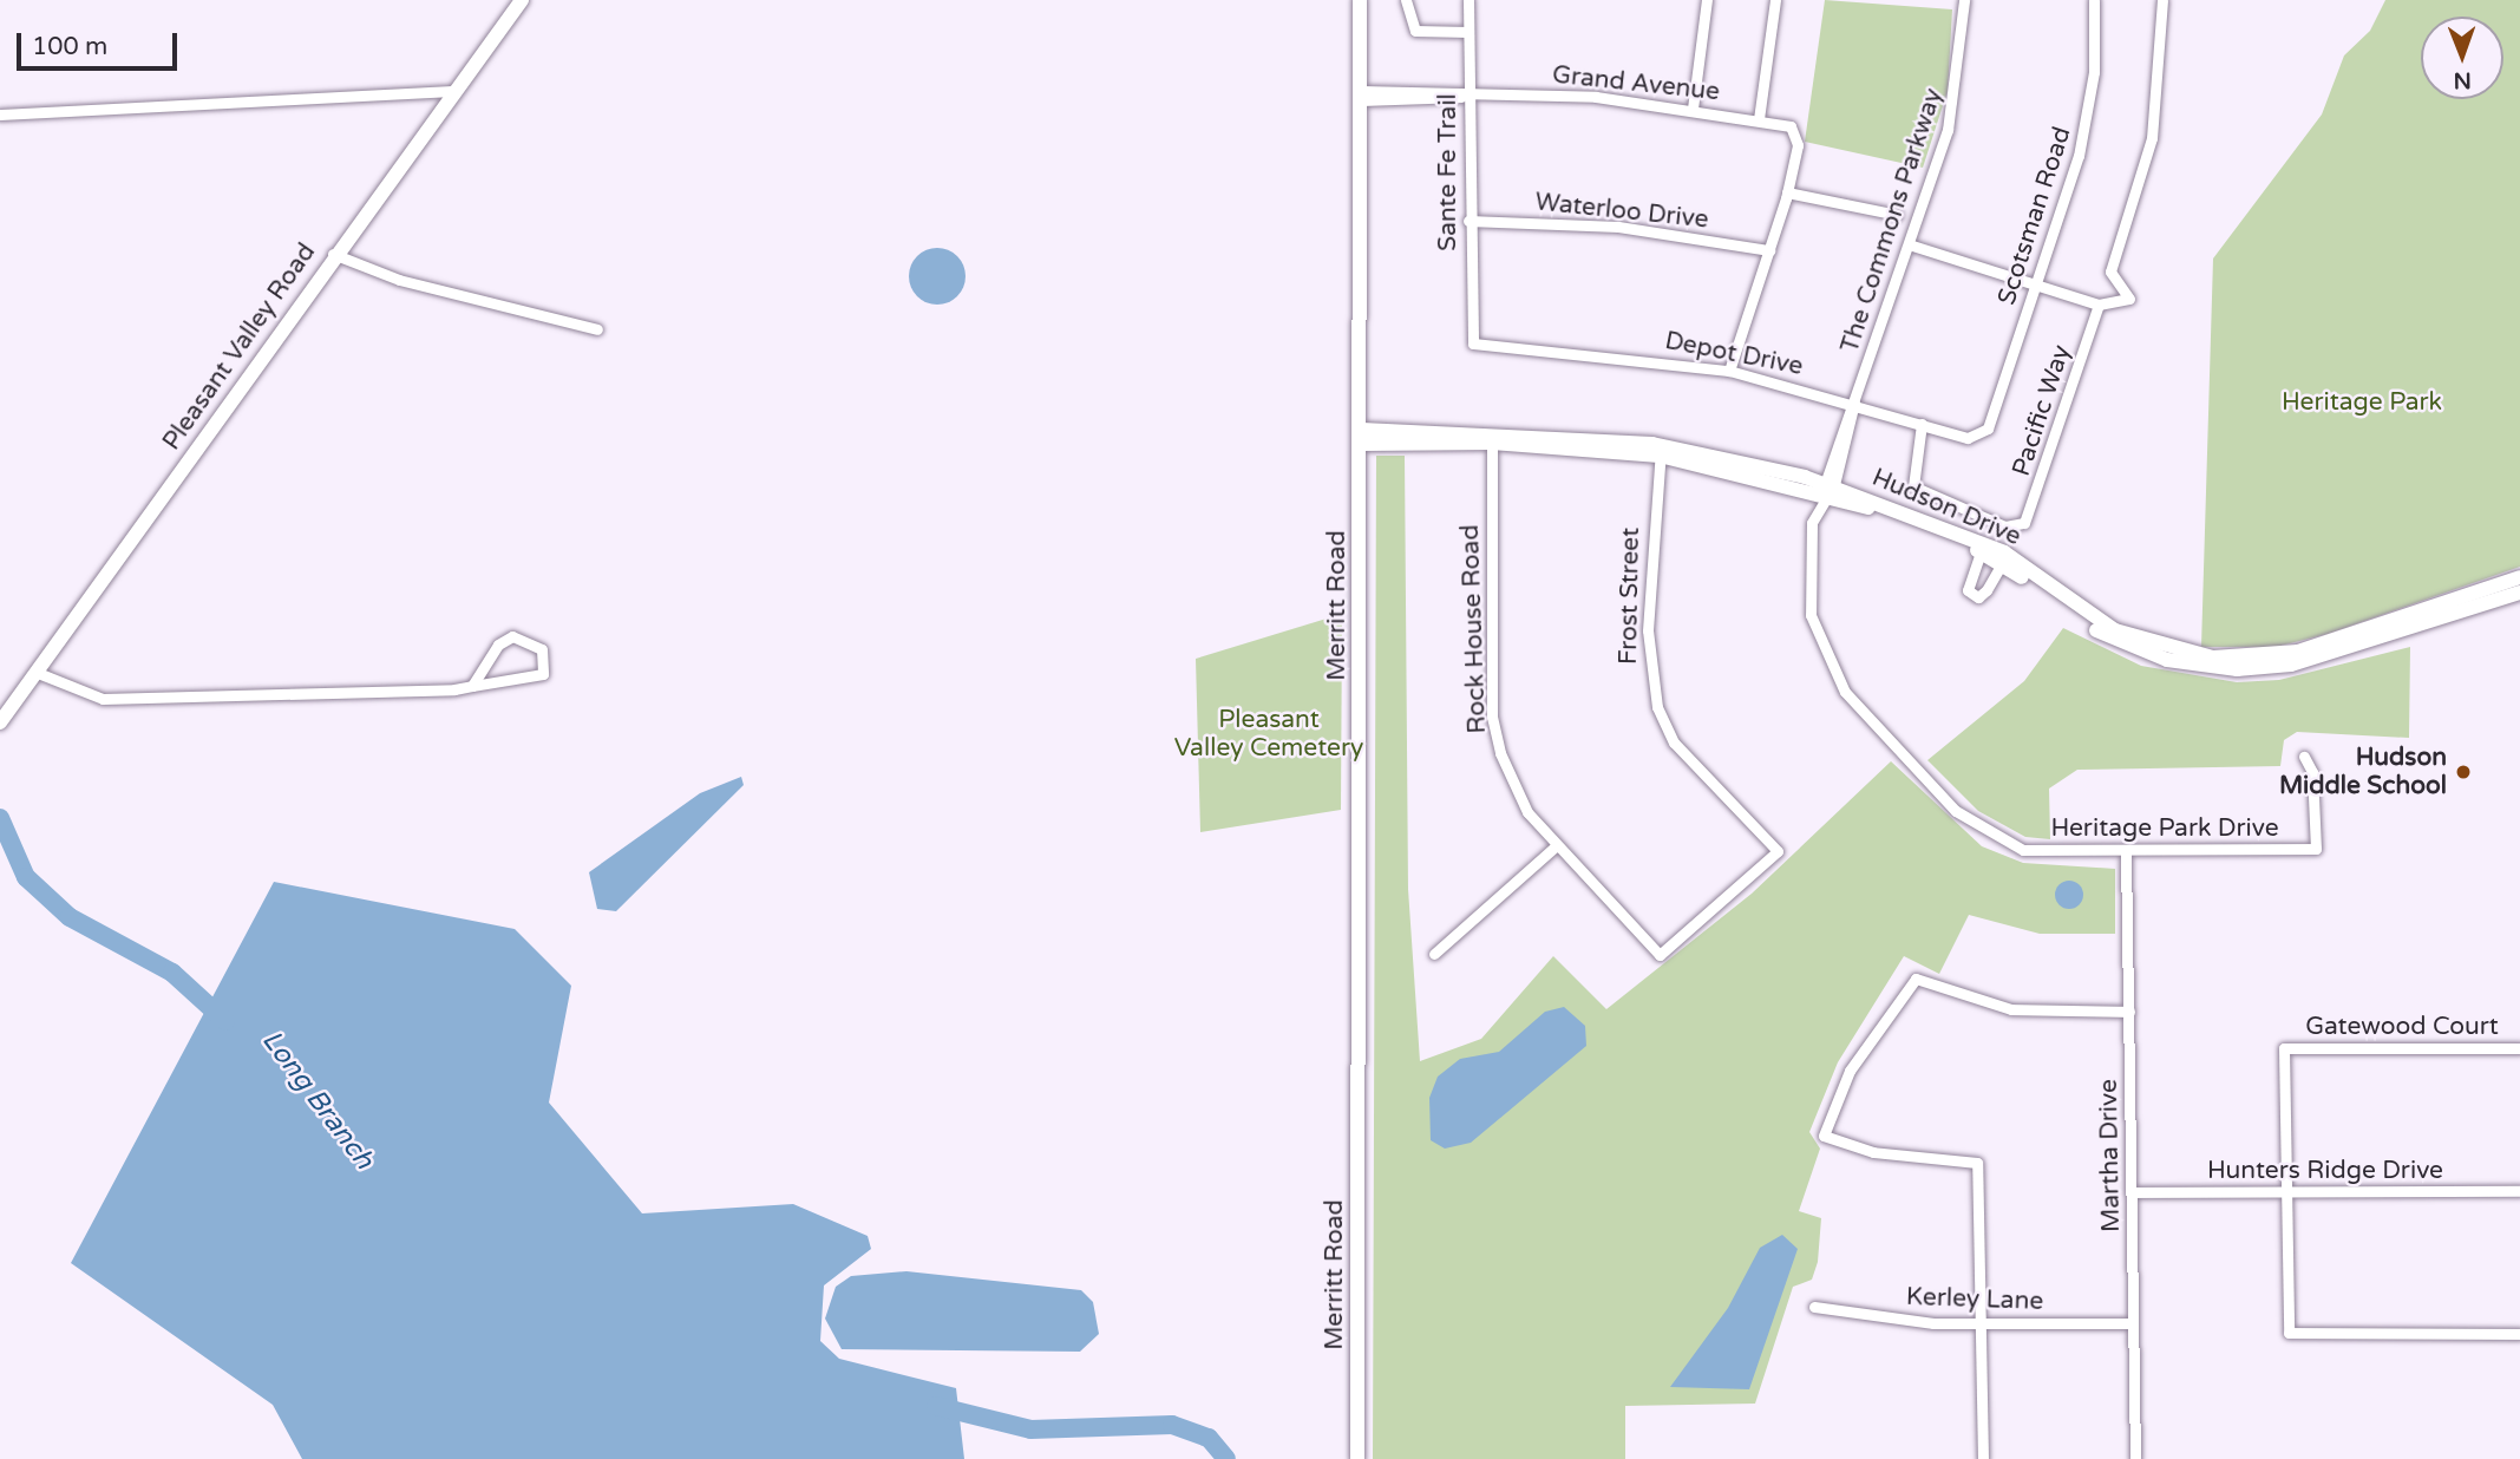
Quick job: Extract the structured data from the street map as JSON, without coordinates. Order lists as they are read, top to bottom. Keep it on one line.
{"streets":{"street":["Grand Avenue","Sante Fe Trail","Waterloo Drive","Scotsman Road","The Commons Parkway","Pleasant Valley Road","Depot Drive","Pacific Way","Hudson Drive","Frost Street","Merritt Road","Rock House Road","Heritage Park Drive","Gatewood Court","Martha Drive","Hunters Ridge Drive","Kerley Lane"]},"crossings":[["Grand Avenue","Sante Fe Trail"],["Grand Avenue","Merritt Road"],["Sante Fe Trail","Waterloo Drive"],["Sante Fe Trail","Depot Drive"],["Scotsman Road","Depot Drive"],["The Commons Parkway","Depot Drive"],["The Commons Parkway","Hudson Drive"],["The Commons Parkway","Heritage Park Drive"],["Depot Drive","Pacific Way"],["Hudson Drive","Frost Street"],["Hudson Drive","Merritt Road"],["Hudson Drive","Rock House Road"],["Hudson Drive","Heritage Park Drive"],["Frost Street","Rock House Road"],["Heritage Park Drive","Martha Drive"],["Gatewood Court","Hunters Ridge Drive"],["Martha Drive","Hunters Ridge Drive"],["Martha Drive","Kerley Lane"]],"water":["Long Branch"],"parks":["Heritage Park","Pleasant Valley Cemetery"],"places":["Hudson Middle School"],"scale_bar":"100 m","north":"bottom"}
